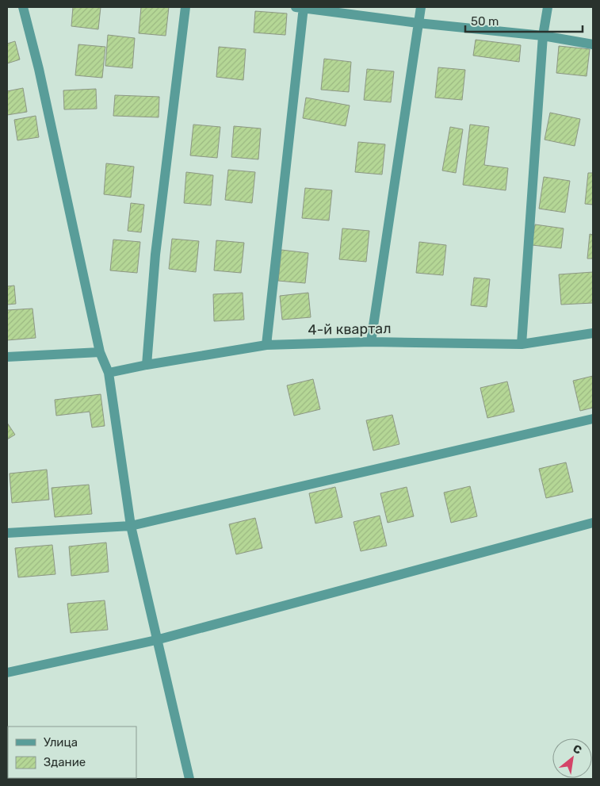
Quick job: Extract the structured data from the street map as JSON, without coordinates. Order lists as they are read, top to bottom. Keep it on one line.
{"streets":{"street":["4-й квартал"]},"legend":["Улица","Здание"],"scale_bar":"50 m","north":"top right"}
